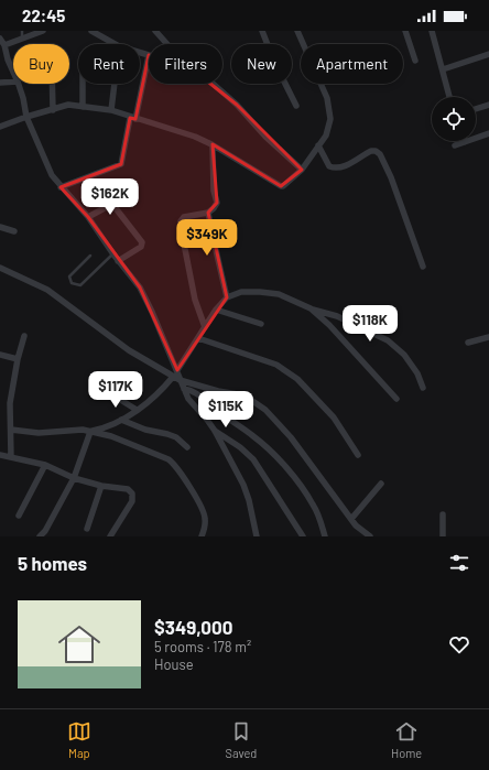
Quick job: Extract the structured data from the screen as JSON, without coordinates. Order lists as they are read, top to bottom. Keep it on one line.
{"page":{"status":"22:45","chip":["Buy","Rent","Filters","New","Apartment"],"price":["$162K","$349K","$118K","$117K","$115K"],"heading":"5 homes","list":[{"name":"$349,000","note":"5 rooms · 178 m² · House"}],"tabs":["Map","Saved","Home"]}}
